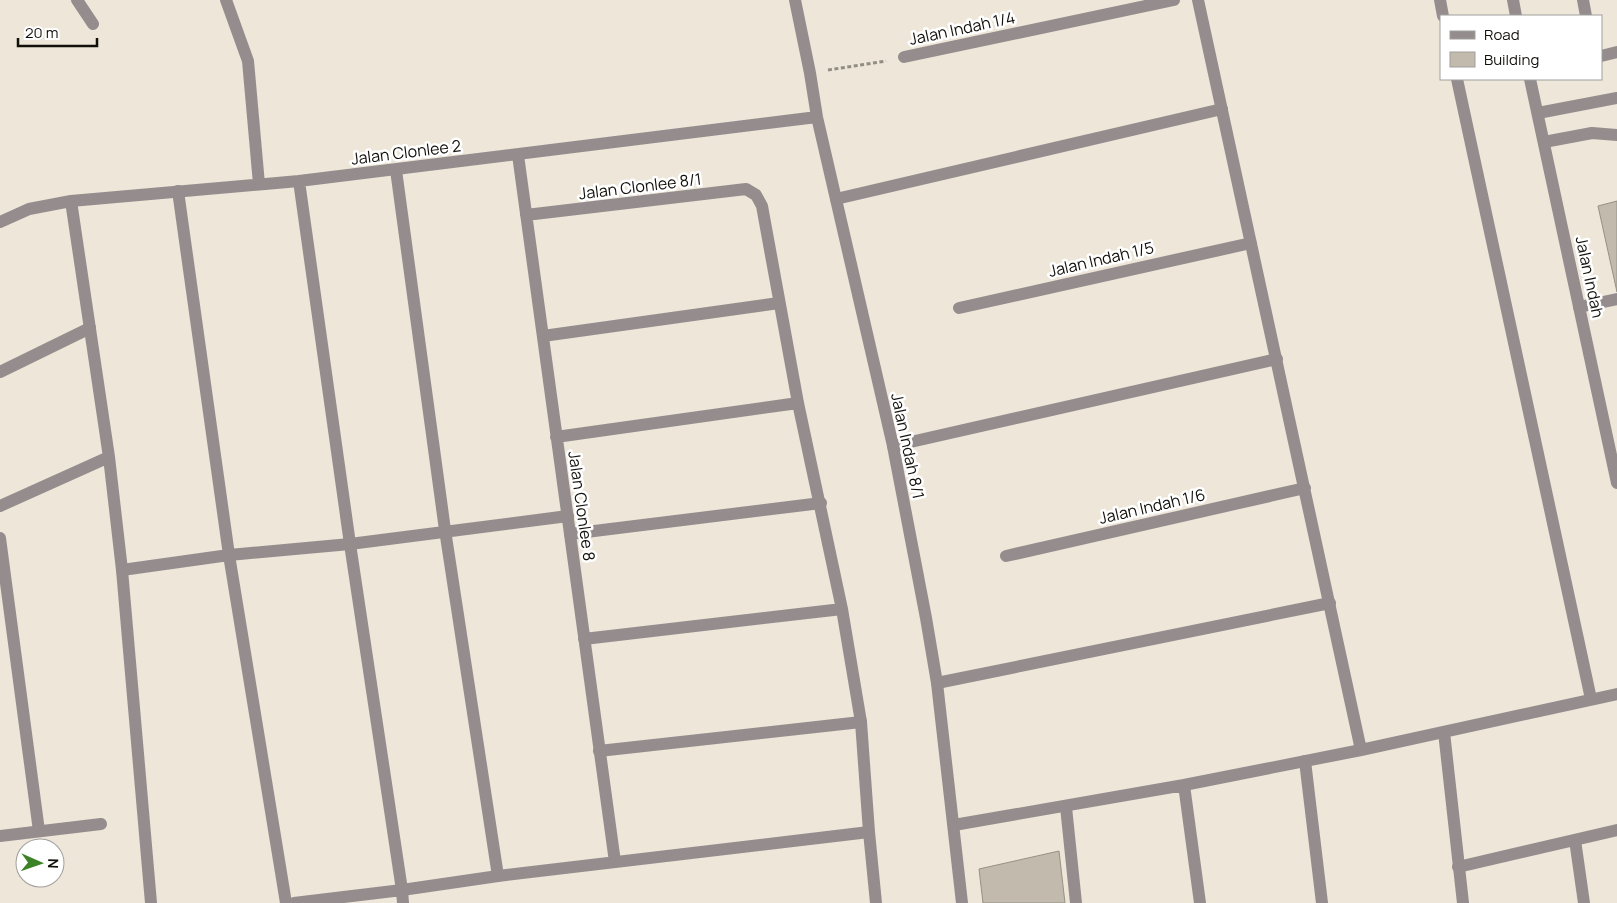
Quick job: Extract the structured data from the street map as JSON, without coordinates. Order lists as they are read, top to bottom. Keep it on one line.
{"streets":{"street":["Jalan Indah 1/4","Jalan Clonlee 2","Jalan Clonlee 8/1","Jalan Indah 1/5","Jalan Indah","Jalan Indah 8/1","Jalan Clonlee 8","Jalan Indah 1/6"]},"crossings":[["Jalan Clonlee 2","Jalan Indah 8/1"],["Jalan Clonlee 2","Jalan Clonlee 8"],["Jalan Clonlee 8/1","Jalan Clonlee 8"]],"legend":["Road","Building"],"scale_bar":"20 m","north":"right"}
